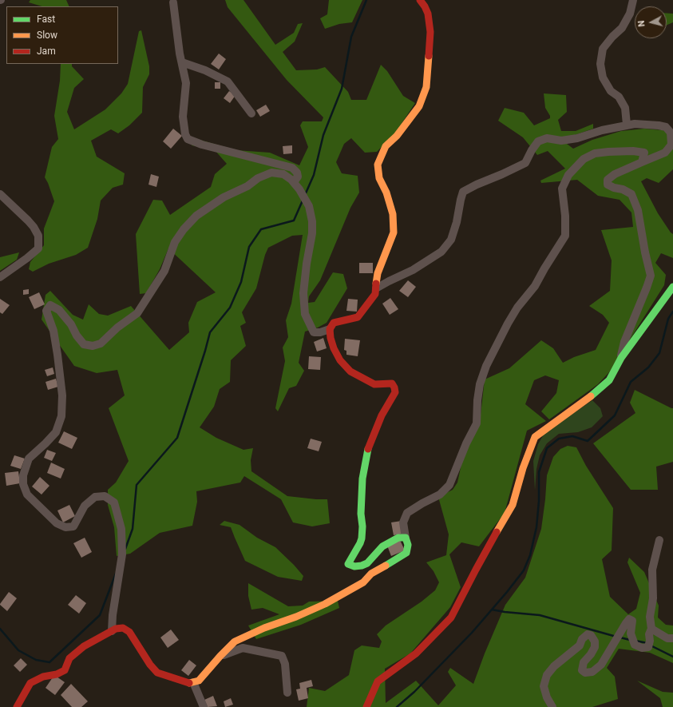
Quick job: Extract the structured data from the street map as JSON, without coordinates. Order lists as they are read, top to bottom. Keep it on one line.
{"legend":["Fast","Slow","Jam"],"north":"left"}
